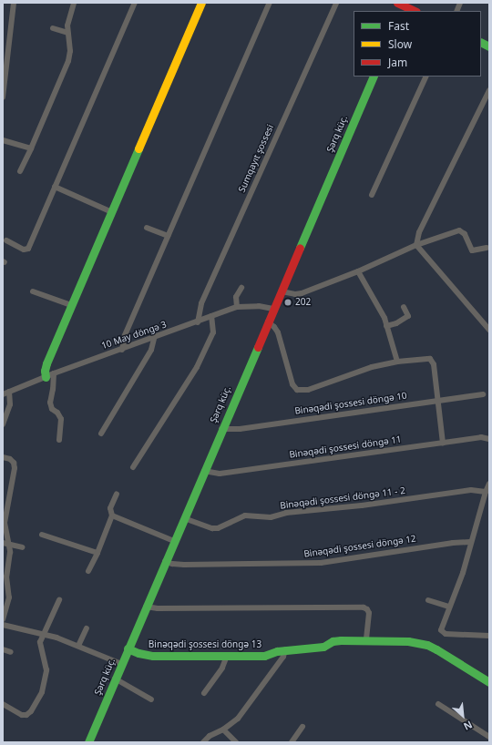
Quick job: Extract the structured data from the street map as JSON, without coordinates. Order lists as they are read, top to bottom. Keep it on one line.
{"streets":{"street":["Şərq küç.","Sumqayıt şossesi","10 May döngə 3","Binəqədi şossesi döngə 10","Binəqədi şossesi döngə 11","Binəqədi şossesi döngə 11 - 2","Binəqədi şossesi döngə 12","Binəqədi şossesi döngə 13"]},"crossings":[["Şərq küç.","10 May döngə 3"],["Şərq küç.","Binəqədi şossesi döngə 10"],["Şərq küç.","Binəqədi şossesi döngə 11"],["Şərq küç.","Binəqədi şossesi döngə 11 - 2"],["Şərq küç.","Binəqədi şossesi döngə 12"],["Şərq küç.","Binəqədi şossesi döngə 13"],["Sumqayıt şossesi","10 May döngə 3"]],"places":["202"],"legend":["Fast","Slow","Jam"],"north":"bottom right"}
